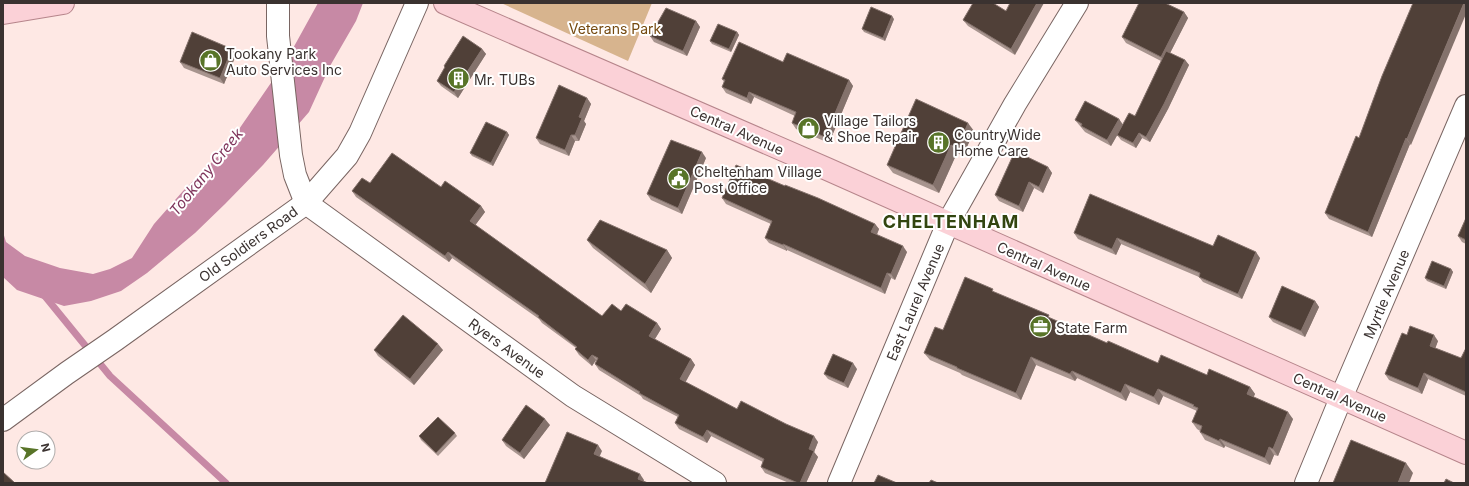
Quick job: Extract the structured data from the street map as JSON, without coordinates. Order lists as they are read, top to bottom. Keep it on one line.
{"streets":{"main road":["Central Avenue"],"street":["Old Soldiers Road","Myrtle Avenue","East Laurel Avenue","Ryers Avenue"]},"crossings":[["Central Avenue","Myrtle Avenue"],["Central Avenue","East Laurel Avenue"],["Old Soldiers Road","Ryers Avenue"]],"districts":["CHELTENHAM"],"water":["Tookany Creek"],"parks":["Veterans Park"],"places":{"shop":["Tookany Park Auto Services Inc","Village Tailors & Shoe Repair"],"building":["Mr. TUBs","CountryWide Home Care"],"public building":["Cheltenham Village Post Office"],"office":["State Farm"]},"north":"right"}
